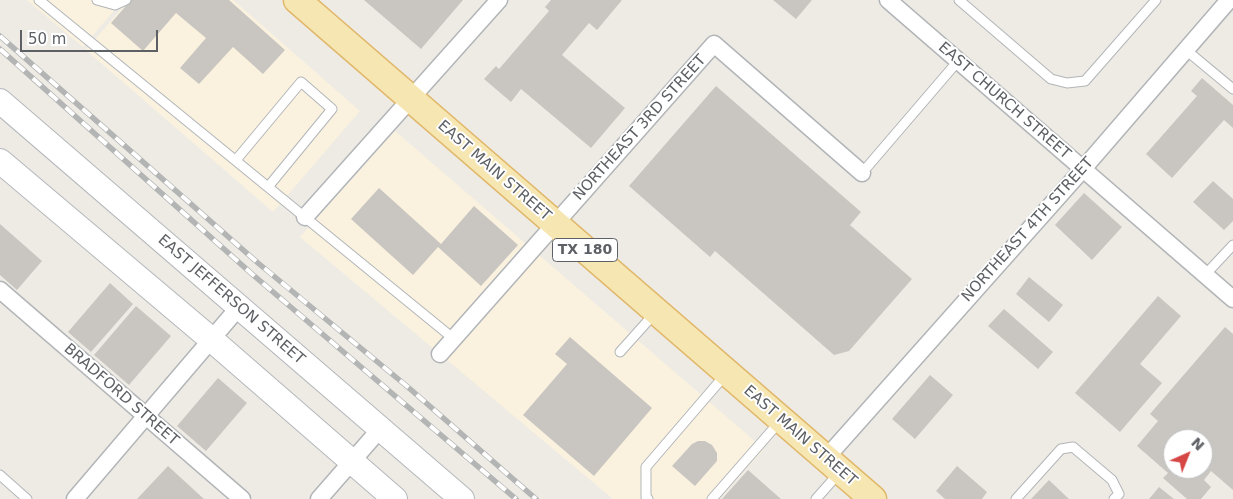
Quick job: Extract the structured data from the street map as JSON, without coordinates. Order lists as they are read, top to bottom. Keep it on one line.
{"streets":{"main road":["EAST MAIN STREET","TX 180","EAST JEFFERSON STREET"],"street":["EAST CHURCH STREET","NORTHEAST 3RD STREET","NORTHEAST 4TH STREET","BRADFORD STREET"]},"crossings":[["EAST CHURCH STREET","NORTHEAST 4TH STREET"],["NORTHEAST 3RD STREET","EAST MAIN STREET"],["EAST MAIN STREET","NORTHEAST 4TH STREET"]],"scale_bar":"50 m","north":"top right"}
